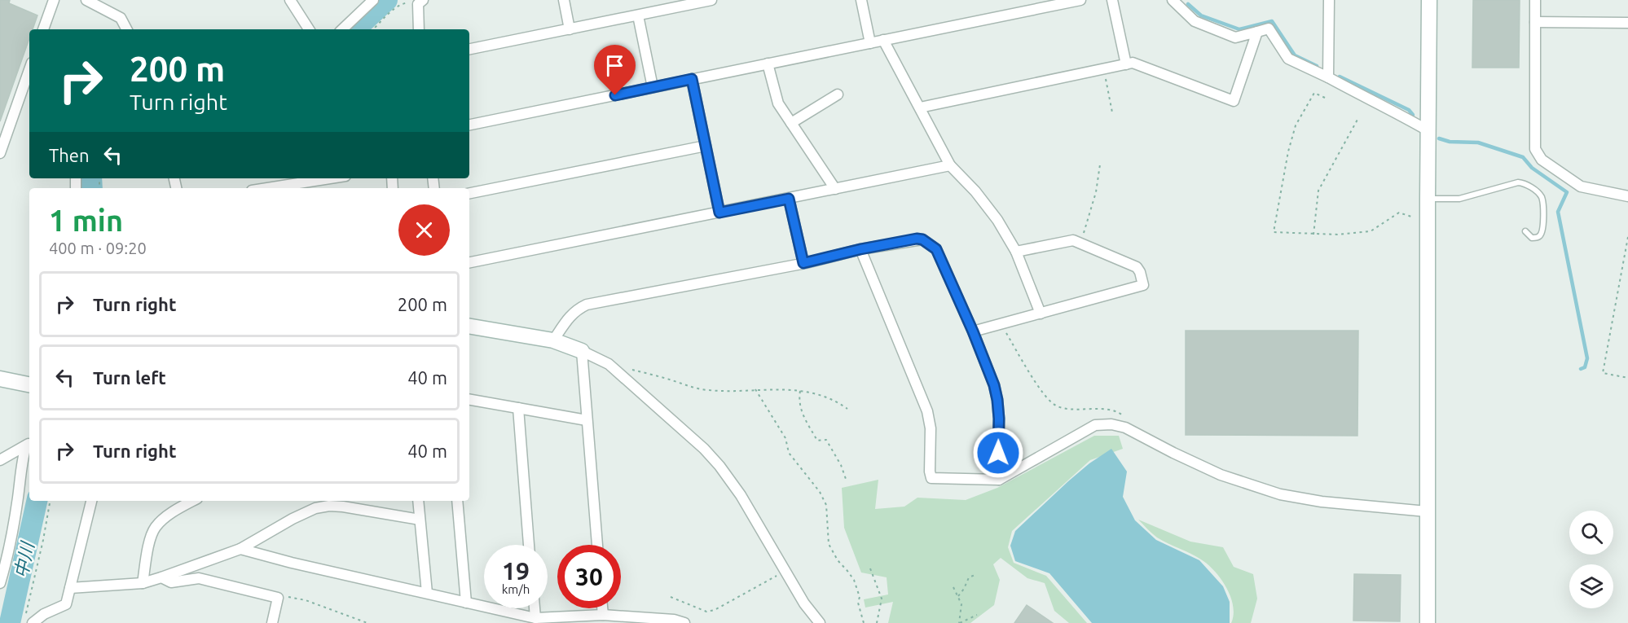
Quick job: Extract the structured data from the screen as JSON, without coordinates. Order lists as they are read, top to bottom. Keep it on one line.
{"water":["中川"],"page":{"turn":["200 m","Turn right"],"then":"Then","heading":["1 min","400 m · 09:20"],"list":[{"name":"Turn right","value":"200 m"},{"name":"Turn left","value":"40 m"},{"name":"Turn right","value":"40 m"}],"speed":"19 km/h","limit":"30"}}
